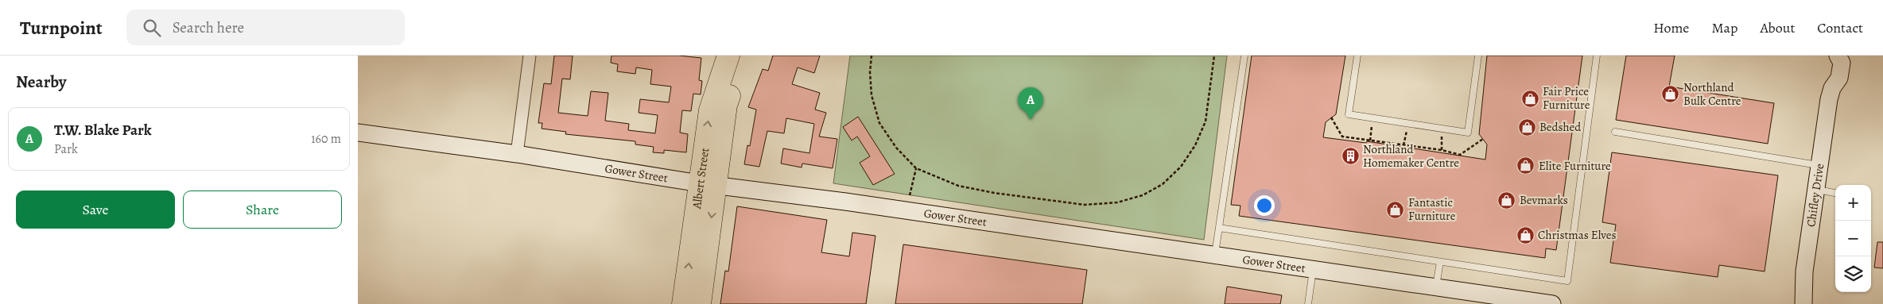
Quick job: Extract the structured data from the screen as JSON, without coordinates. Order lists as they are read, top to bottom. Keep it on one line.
{"streets":{"highway":["Albert Street"],"street":["Gower Street","Chifley Drive"]},"crossings":[["Gower Street","Albert Street"]],"places":{"shop":["Northland Bulk Centre","Fair Price Furniture","Bedshed","Elite Furniture","Bevmarks","Fantastic Furniture","Christmas Elves"],"building":["Northland Homemaker Centre"]},"page":{"header":"Turnpoint","search":"Search here","nav":["Home","Map","About","Contact"],"heading":"Nearby","pins":"A","list":[{"mark":"A","name":"T.W. Blake Park","note":"Park","value":"160 m"}],"buttons":["Save","Share"],"map_buttons":["+","−"]}}
